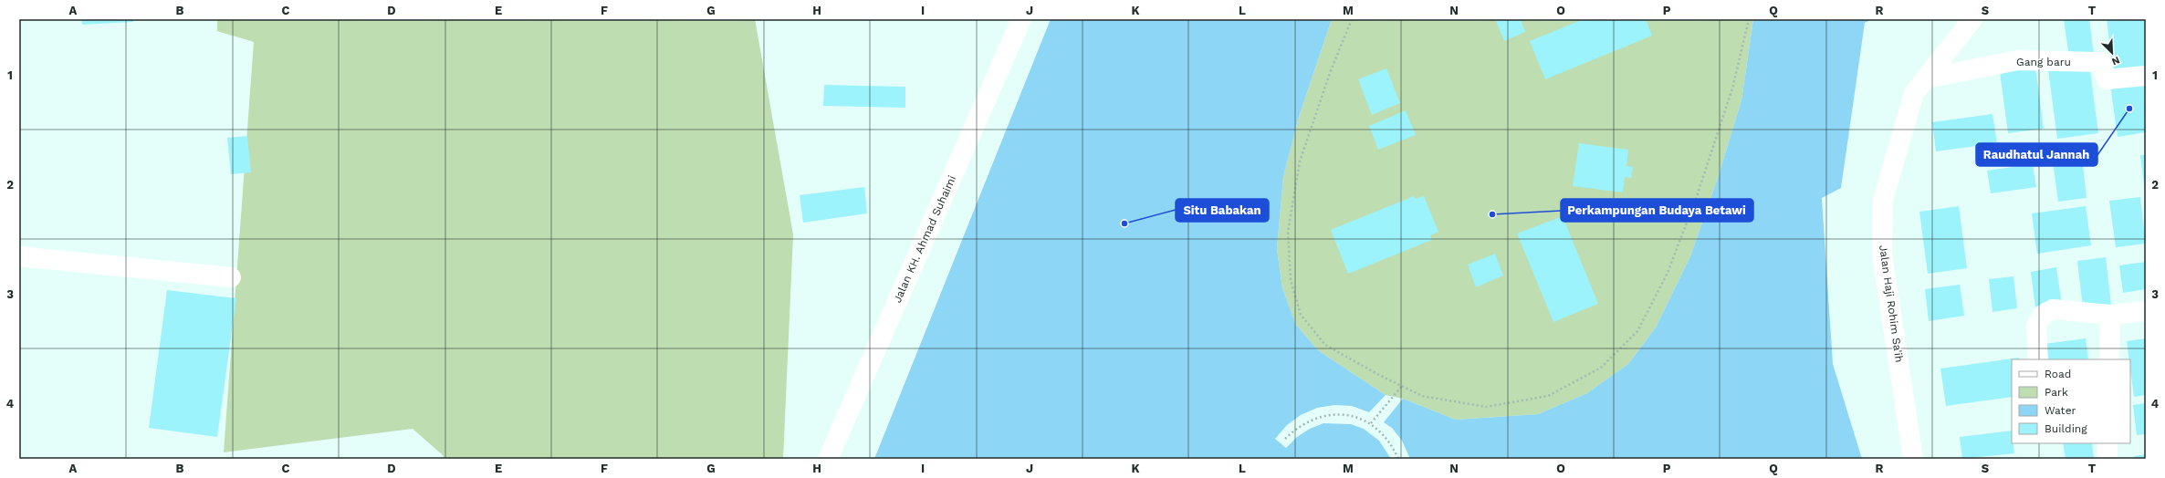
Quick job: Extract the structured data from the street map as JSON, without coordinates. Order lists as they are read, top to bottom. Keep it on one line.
{"streets":{"street":["Gang baru","Jalan KH. Ahmad Suhaimi","Jalan Haji Rohim Sa'ih"]},"crossings":[["Gang baru","Jalan Haji Rohim Sa'ih"]],"places":["Raudhatul Jannah","Perkampungan Budaya Betawi","Situ Babakan"],"legend":["Road","Park","Water","Building"],"north":"bottom right","grid":{"columns":["A","B","C","D","E","F","G","H","I","J","K","L","M","N","O","P","Q","R","S","T"],"rows":["1","2","3","4"]}}
